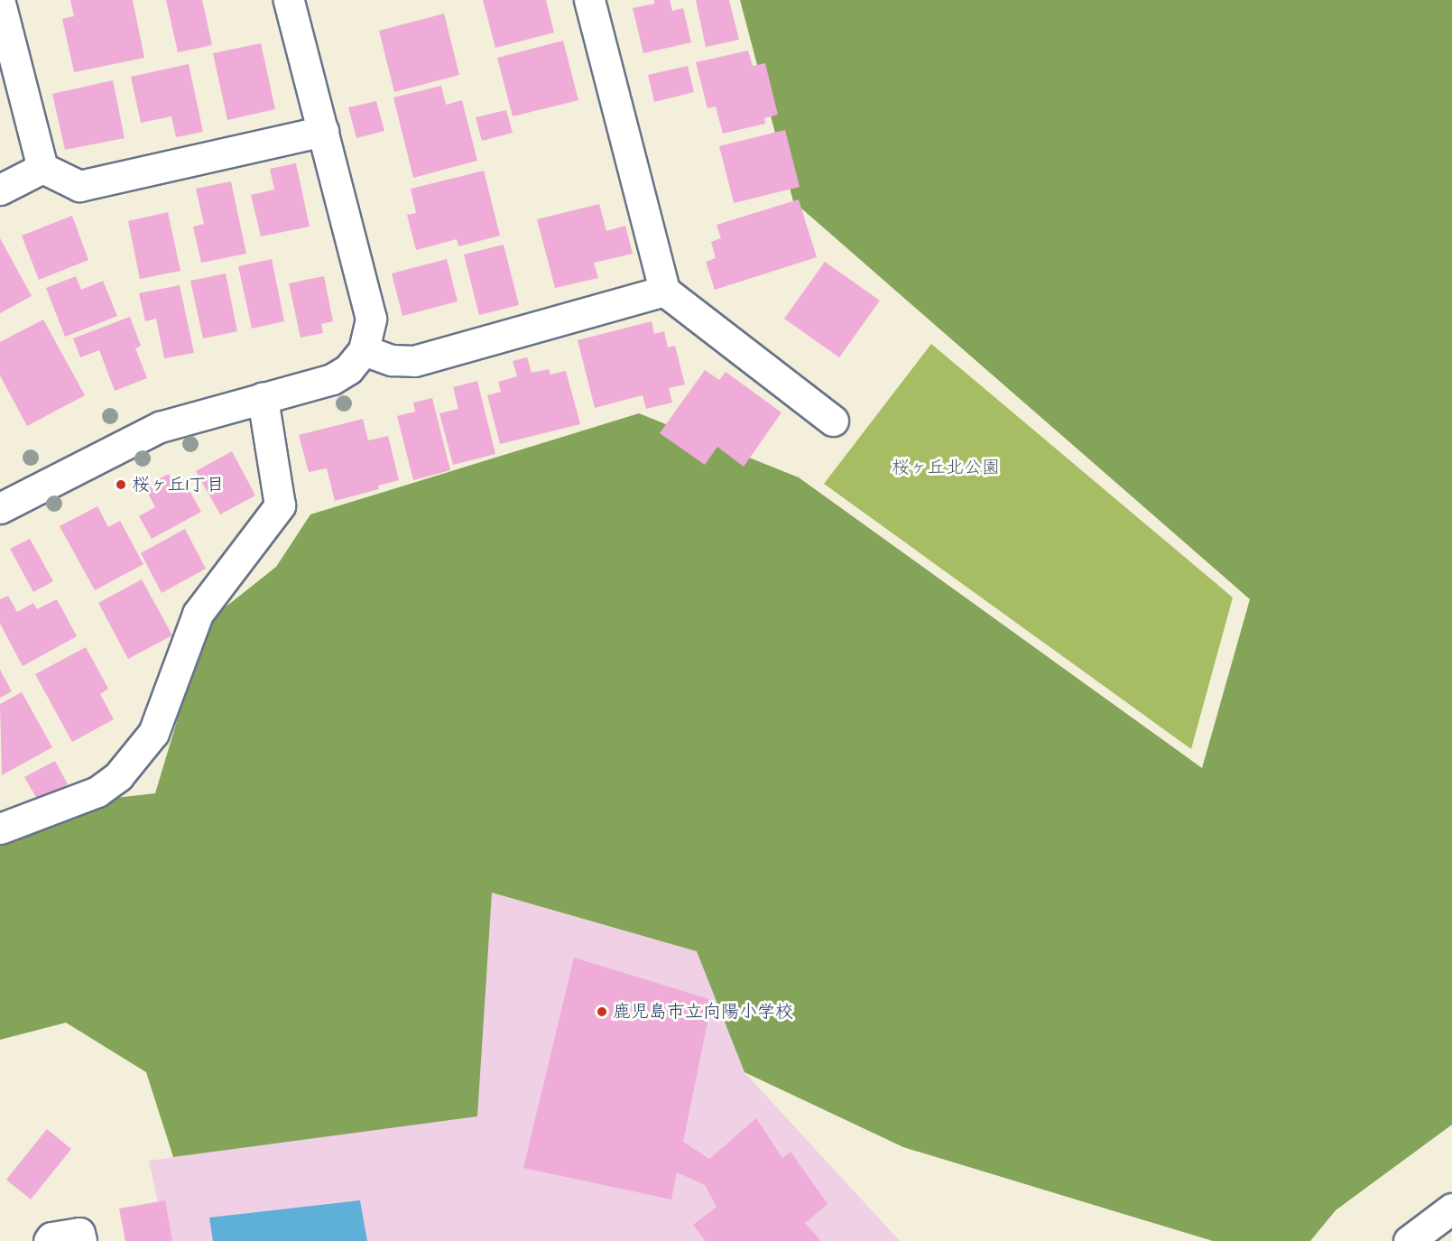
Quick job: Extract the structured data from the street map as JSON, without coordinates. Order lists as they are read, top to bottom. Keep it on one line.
{"parks":["桜ヶ丘北公園"],"places":["桜ヶ丘1丁目","鹿児島市立向陽小学校"]}
